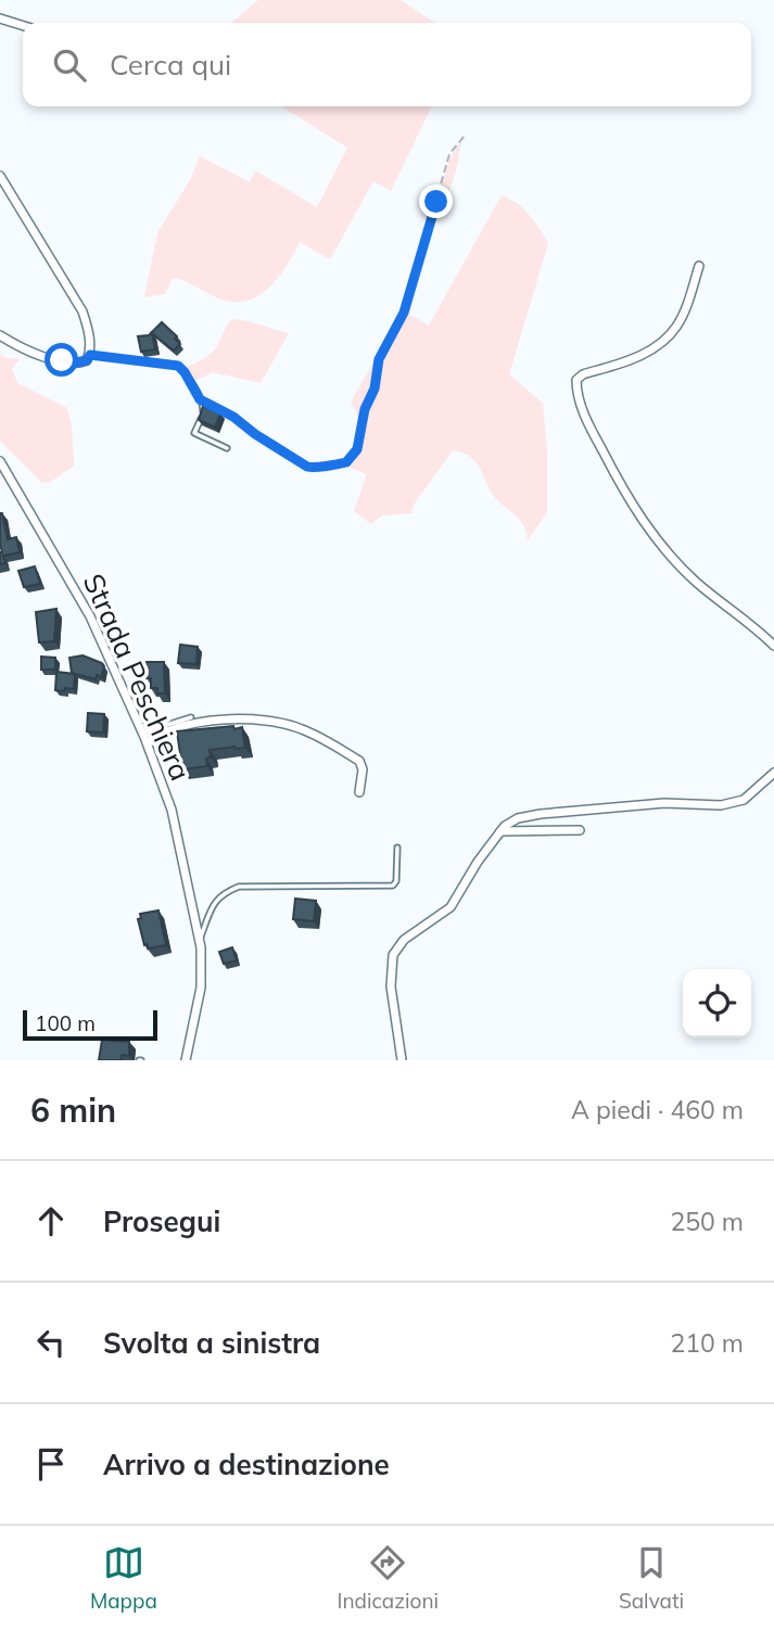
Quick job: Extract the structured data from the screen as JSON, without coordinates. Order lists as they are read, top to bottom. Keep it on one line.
{"streets":{"street":["Strada Peschiera"]},"scale_bar":"100 m","page":{"search":"Cerca qui","scale":"100 m","heading":["6 min","A piedi · 460 m"],"list":[["Prosegui","250 m"],["Svolta a sinistra","210 m"],"Arrivo a destinazione"],"nav":["Mappa","Indicazioni","Salvati"]}}
